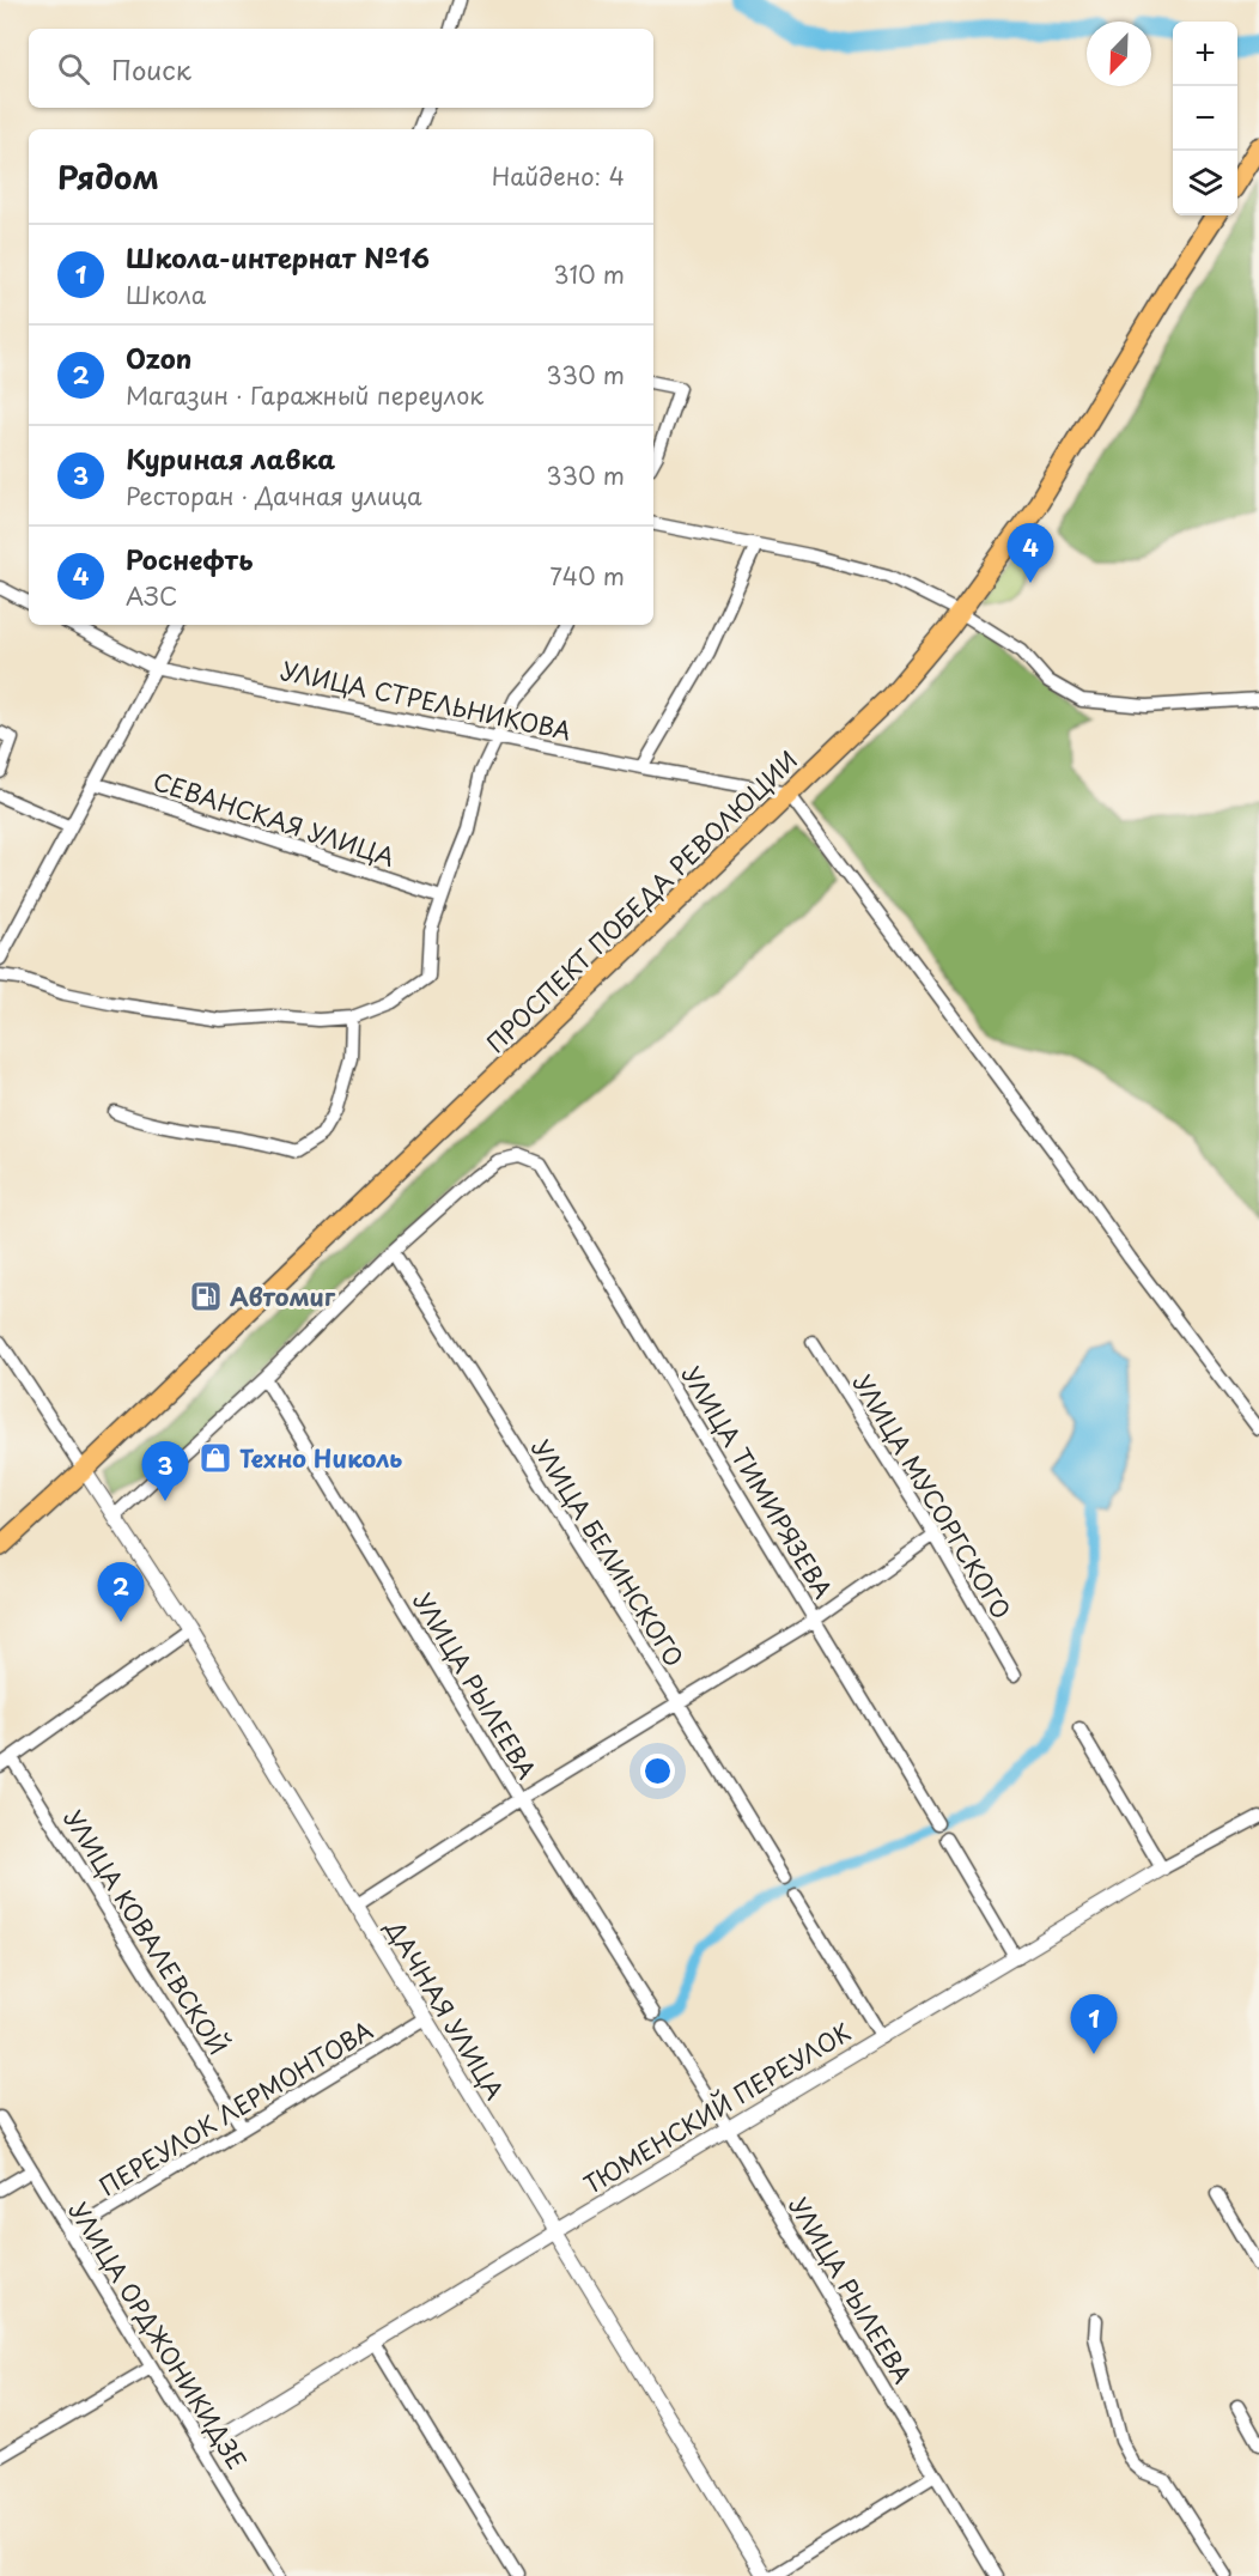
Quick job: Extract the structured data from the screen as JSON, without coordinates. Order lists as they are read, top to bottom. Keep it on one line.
{"streets":{"main road":["ПРОСПЕКТ ПОБЕДА РЕВОЛЮЦИИ"],"street":["УЛИЦА СТРЕЛЬНИКОВА","СЕВАНСКАЯ УЛИЦА","УЛИЦА ТИМИРЯЗЕВА","УЛИЦА МУСОРГСКОГО","УЛИЦА БЕЛИНСКОГО","УЛИЦА РЫЛЕЕВА","УЛИЦА КОВАЛЕВСКОЙ","ДАЧНАЯ УЛИЦА","ПЕРЕУЛОК ЛЕРМОНТОВА","ТЮМЕНСКИЙ ПЕРЕУЛОК","УЛИЦА ОРДЖОНИКИДЗЕ"]},"crossings":[["УЛИЦА СТРЕЛЬНИКОВА","ПРОСПЕКТ ПОБЕДА РЕВОЛЮЦИИ"],["ПРОСПЕКТ ПОБЕДА РЕВОЛЮЦИИ","ДАЧНАЯ УЛИЦА"],["УЛИЦА ТИМИРЯЗЕВА","УЛИЦА БЕЛИНСКОГО"],["УЛИЦА РЫЛЕЕВА","ТЮМЕНСКИЙ ПЕРЕУЛОК"],["УЛИЦА КОВАЛЕВСКОЙ","ПЕРЕУЛОК ЛЕРМОНТОВА"],["ДАЧНАЯ УЛИЦА","ПЕРЕУЛОК ЛЕРМОНТОВА"],["ДАЧНАЯ УЛИЦА","ТЮМЕНСКИЙ ПЕРЕУЛОК"],["ПЕРЕУЛОК ЛЕРМОНТОВА","УЛИЦА ОРДЖОНИКИДЗЕ"],["ТЮМЕНСКИЙ ПЕРЕУЛОК","УЛИЦА ОРДЖОНИКИДЗЕ"]],"places":{"fuel station":["Автомиг"],"shop":["Техно Николь"]},"north":"bottom left","page":{"map_buttons":["+","−"],"search":"Поиск","heading":["Рядом","Найдено: 4"],"list":[{"mark":"1","name":"Школа-интернат №16","note":"Школа","value":"310 m"},{"mark":"2","name":"Ozon","note":"Магазин · Гаражный переулок","value":"330 m"},{"mark":"3","name":"Куриная лавка","note":"Ресторан · Дачная улица","value":"330 m"},{"mark":"4","name":"Роснефть","note":"АЗС","value":"740 m"}],"pins":["4","3","2","1"]}}
